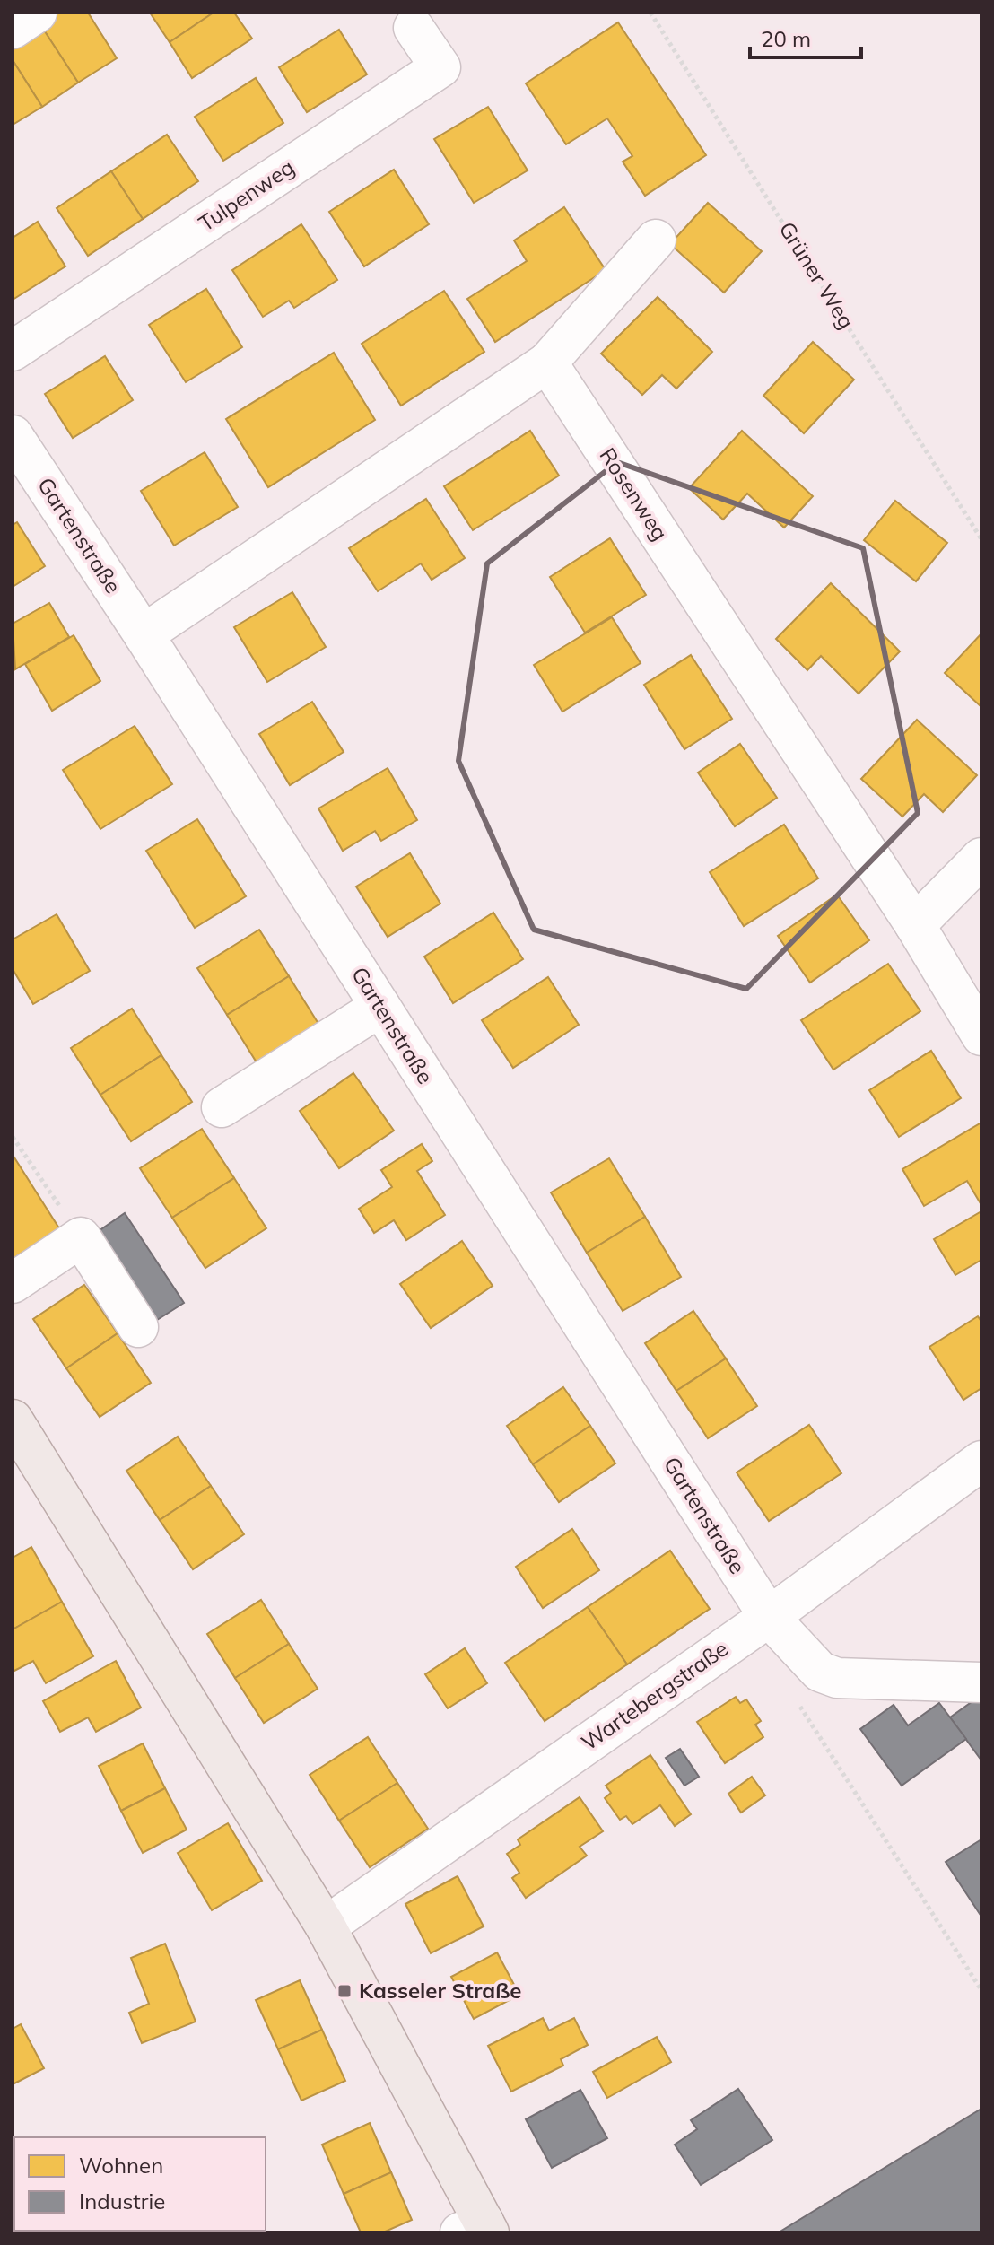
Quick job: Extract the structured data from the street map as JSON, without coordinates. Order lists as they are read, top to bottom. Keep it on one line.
{"streets":{"street":["Tulpenweg","Rosenweg","Gartenstraße","Wartebergstraße"],"path":["Grüner Weg"]},"crossings":[["Gartenstraße","Wartebergstraße"]],"places":{"transit":["Kasseler Straße"]},"legend":["Wohnen","Industrie"],"scale_bar":"20 m"}
